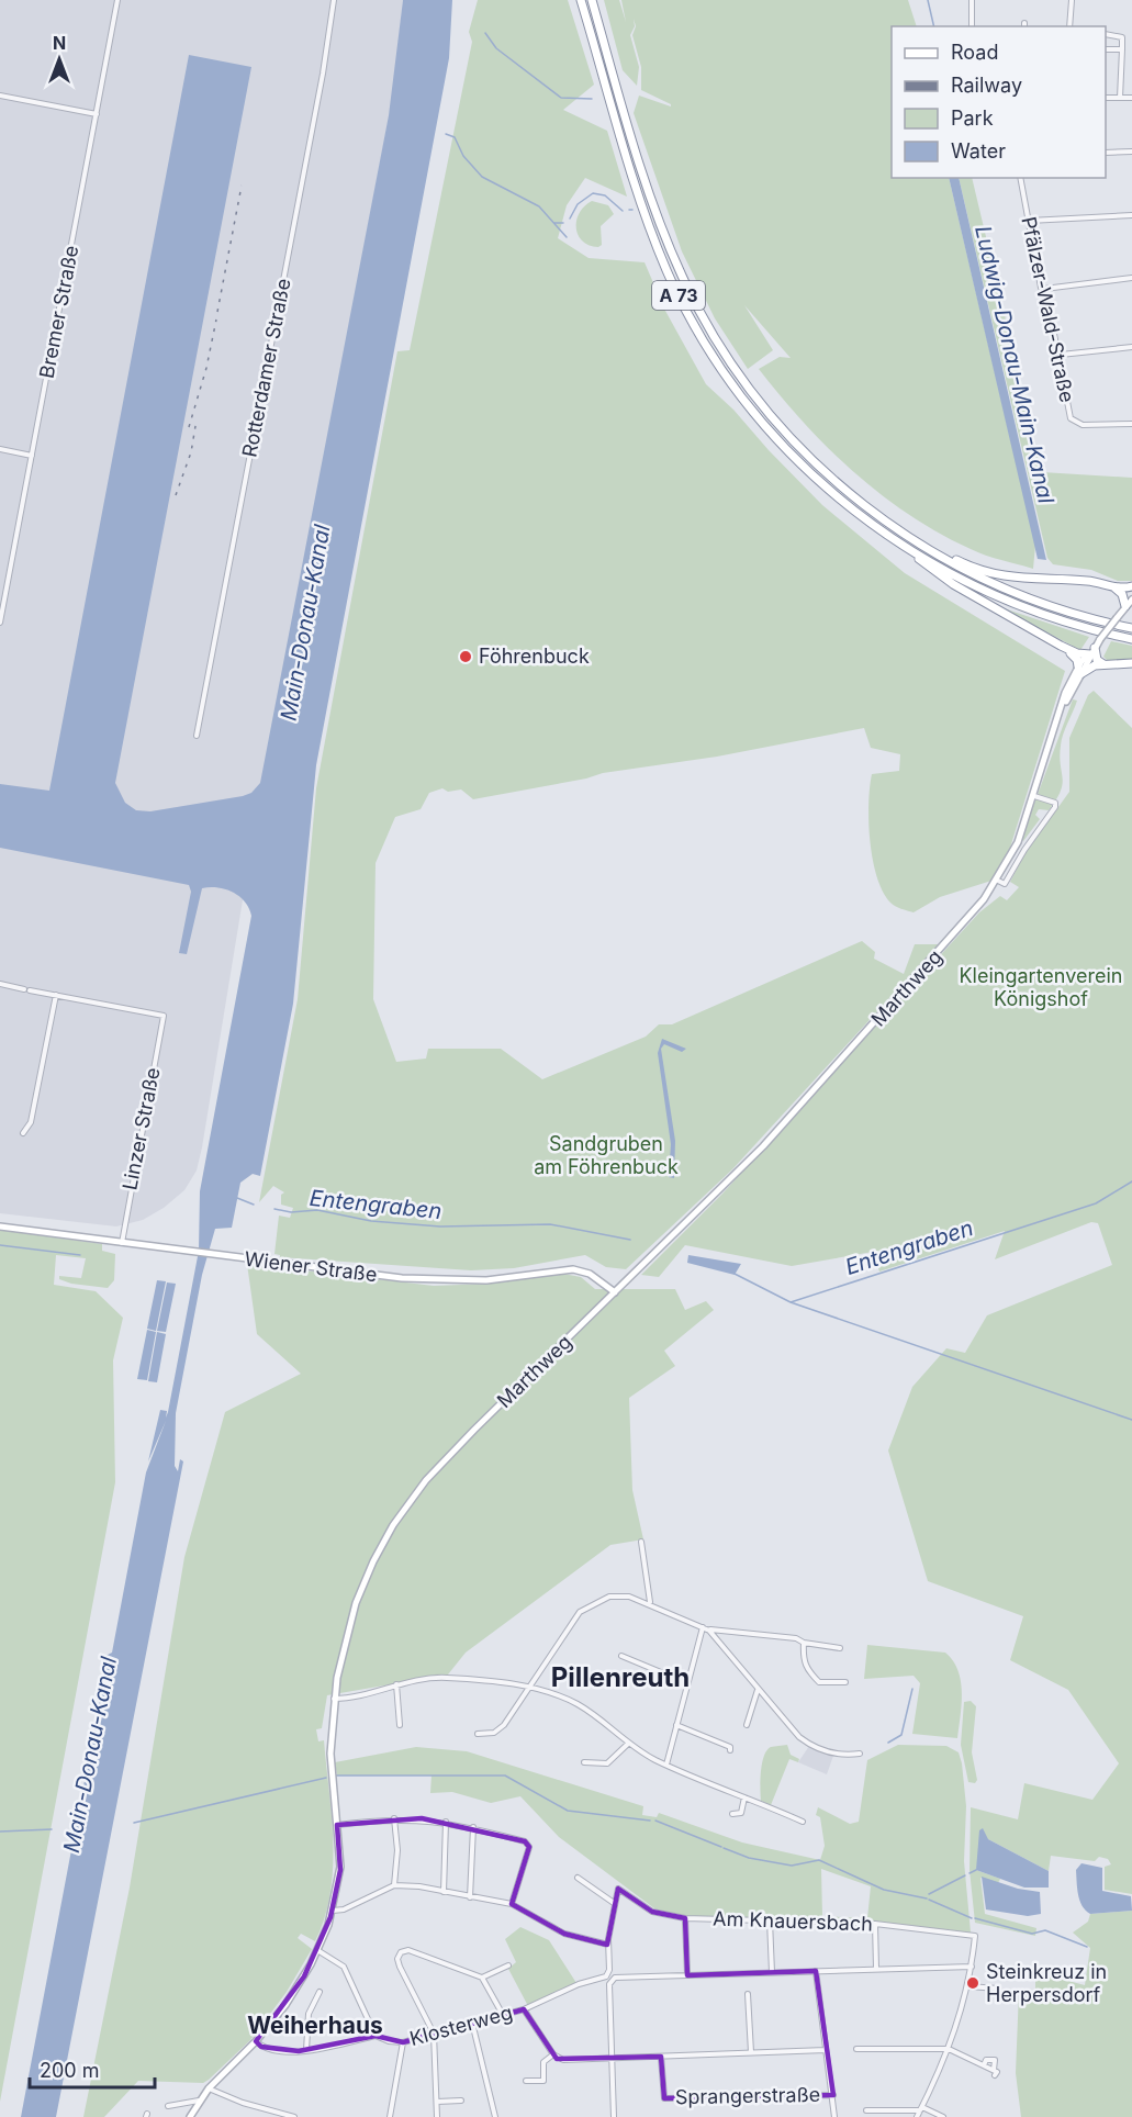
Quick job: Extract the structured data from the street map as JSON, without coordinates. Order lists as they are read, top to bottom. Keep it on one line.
{"streets":{"highway":["A 73"],"main road":["Marthweg","Wiener Straße"],"street":["Pfälzer-Wald-Straße","Bremer Straße","Rotterdamer Straße","Linzer Straße","Am Knauersbach","Klosterweg","Sprangerstraße"]},"crossings":[["Marthweg","Wiener Straße"],["Linzer Straße","Wiener Straße"]],"districts":["Pillenreuth","Weiherhaus"],"water":["Ludwig-Donau-Main-Kanal","Main-Donau-Kanal","Entengraben"],"parks":["Kleingartenverein Königshof","Sandgruben am Föhrenbuck"],"places":["Föhrenbuck","Steinkreuz in Herpersdorf"],"legend":["Road","Railway","Park","Water"],"scale_bar":"200 m","north":"top"}
